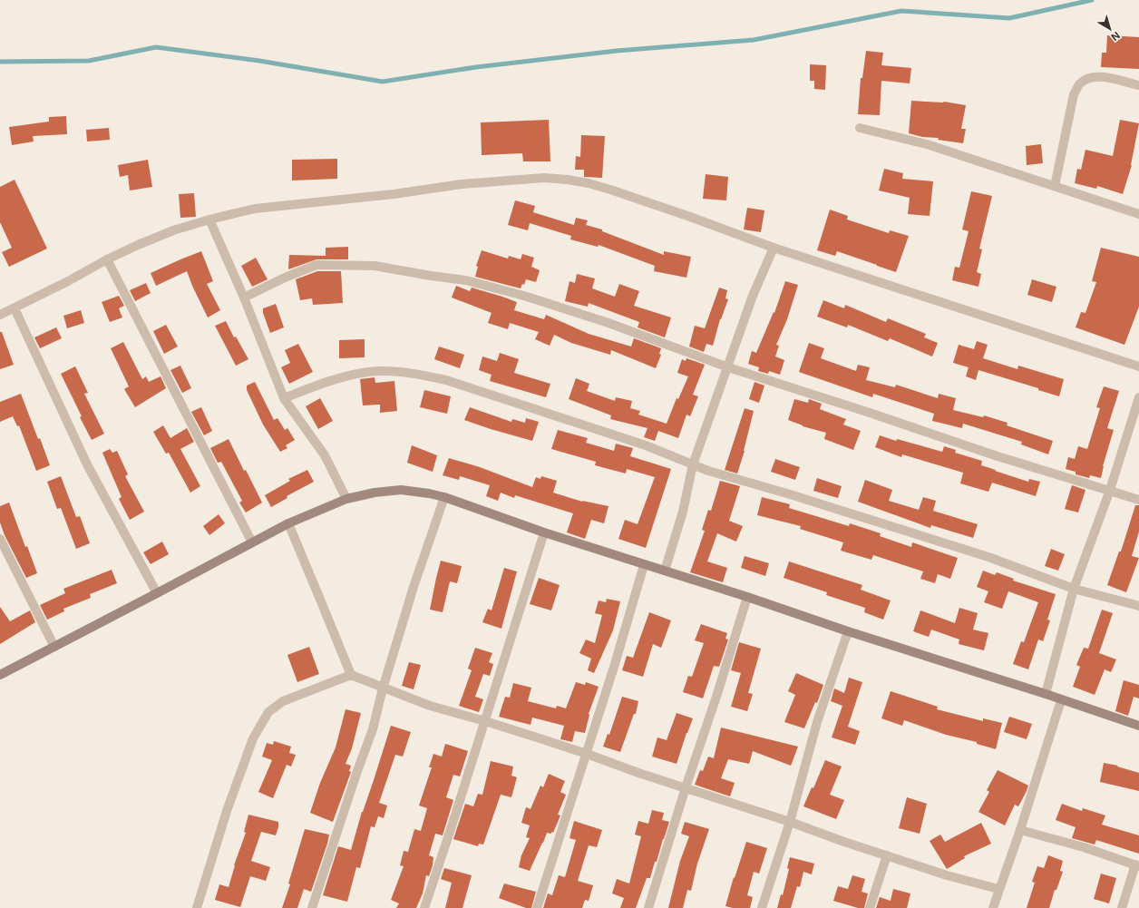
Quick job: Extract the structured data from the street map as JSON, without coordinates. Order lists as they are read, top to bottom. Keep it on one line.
{"north":"bottom right"}
